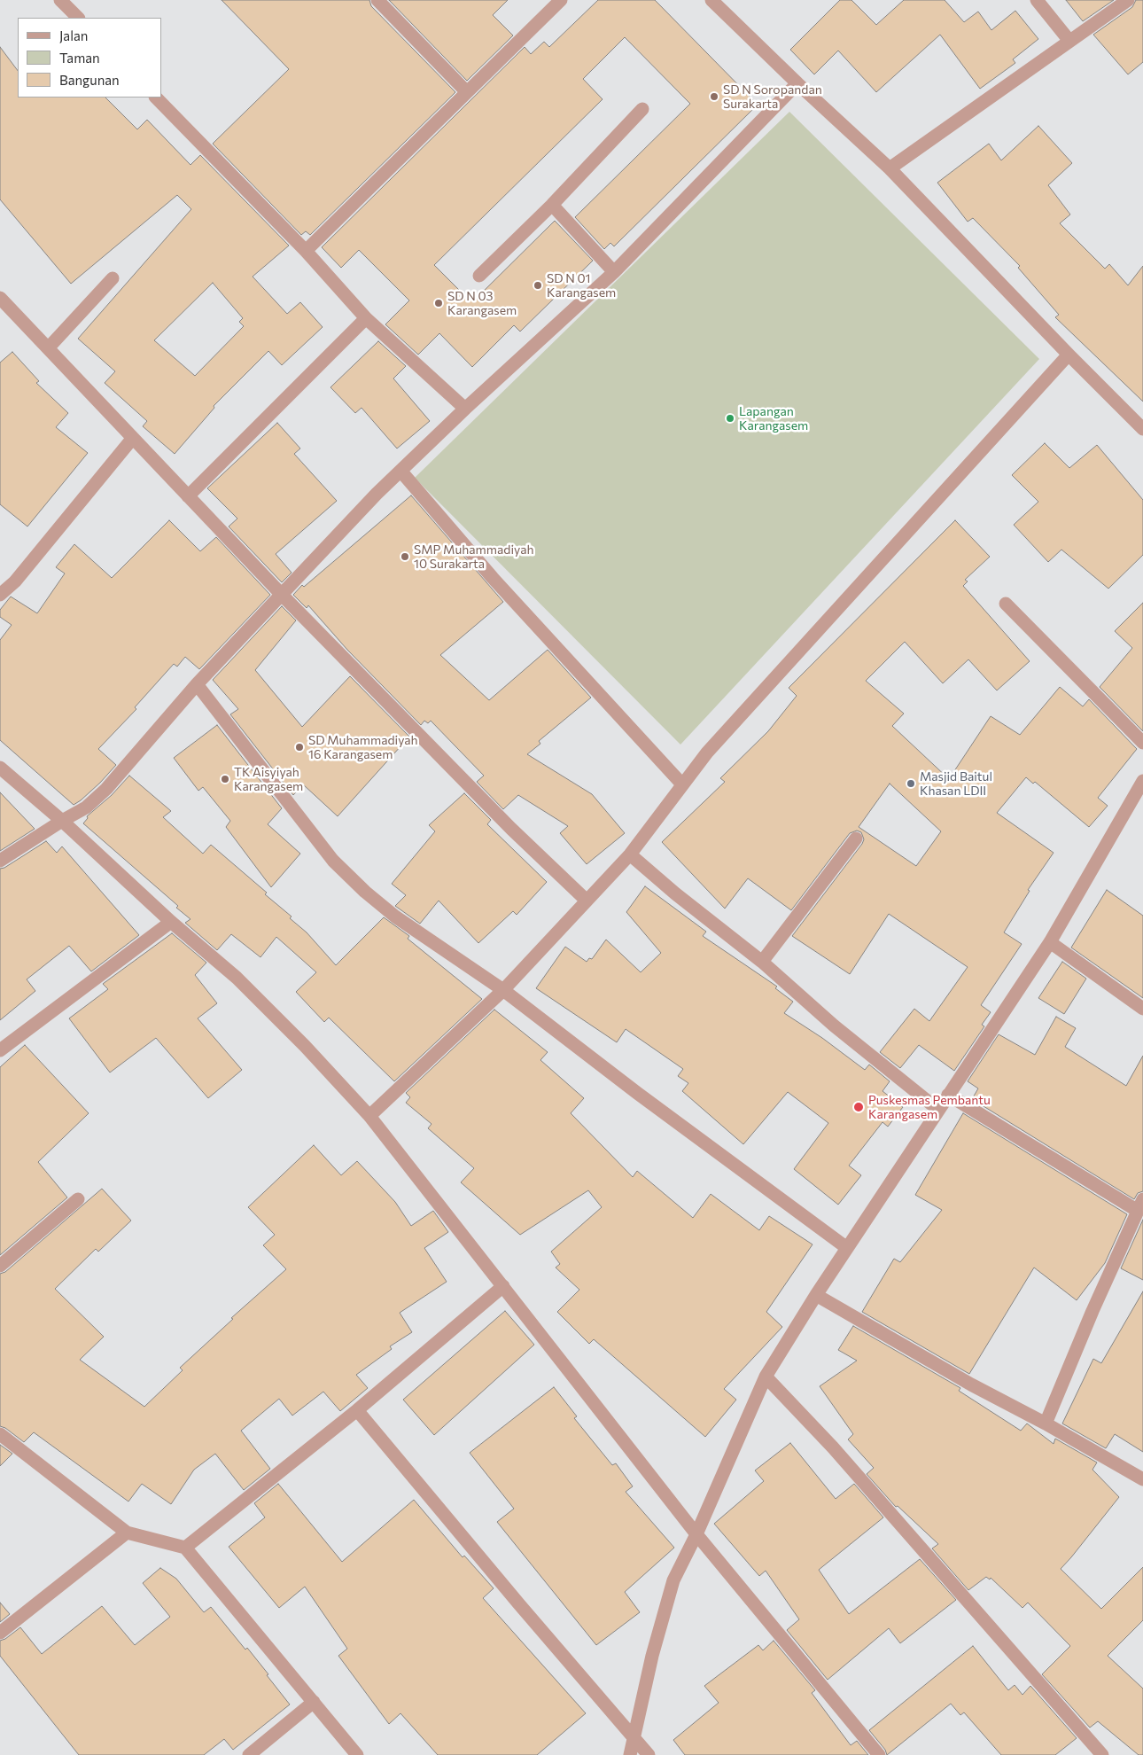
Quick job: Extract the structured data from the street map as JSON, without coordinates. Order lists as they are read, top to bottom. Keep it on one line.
{"places":["SD N Soropandan Surakarta","SD N 01 Karangasem","SD N 03 Karangasem","Lapangan Karangasem","SMP Muhammadiyah 10 Surakarta","SD Muhammadiyah 16 Karangasem","TK Aisyiyah Karangasem","Masjid Baitul Khasan LDII","Puskesmas Pembantu Karangasem"],"legend":["Jalan","Taman","Bangunan"]}
